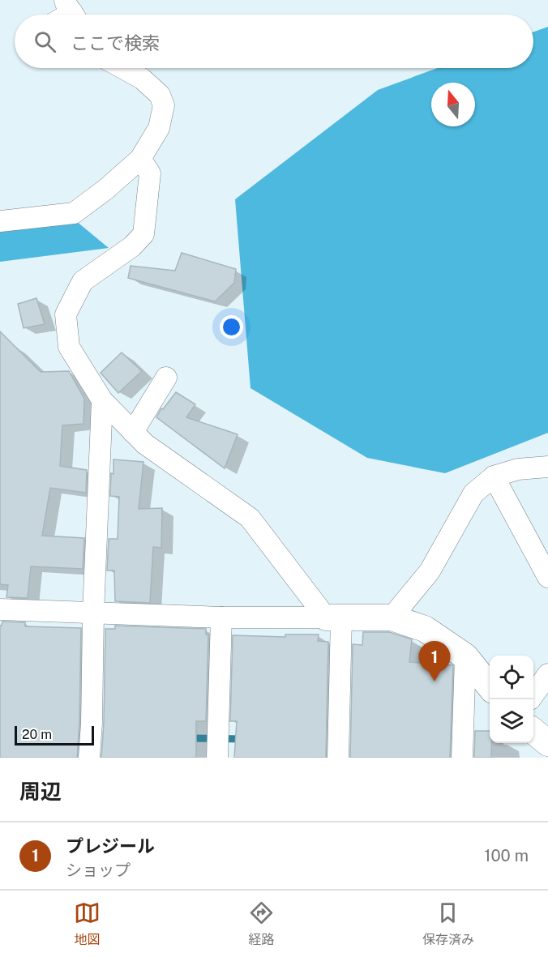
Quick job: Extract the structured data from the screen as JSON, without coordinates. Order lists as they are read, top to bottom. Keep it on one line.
{"scale_bar":"20 m","north":"top","page":{"search":"ここで検索","pins":"1","scale":"20 m","heading":"周辺","list":[{"mark":"1","name":"プレジール","note":"ショップ","value":"100 m"}],"nav":["地図","経路","保存済み"]}}
